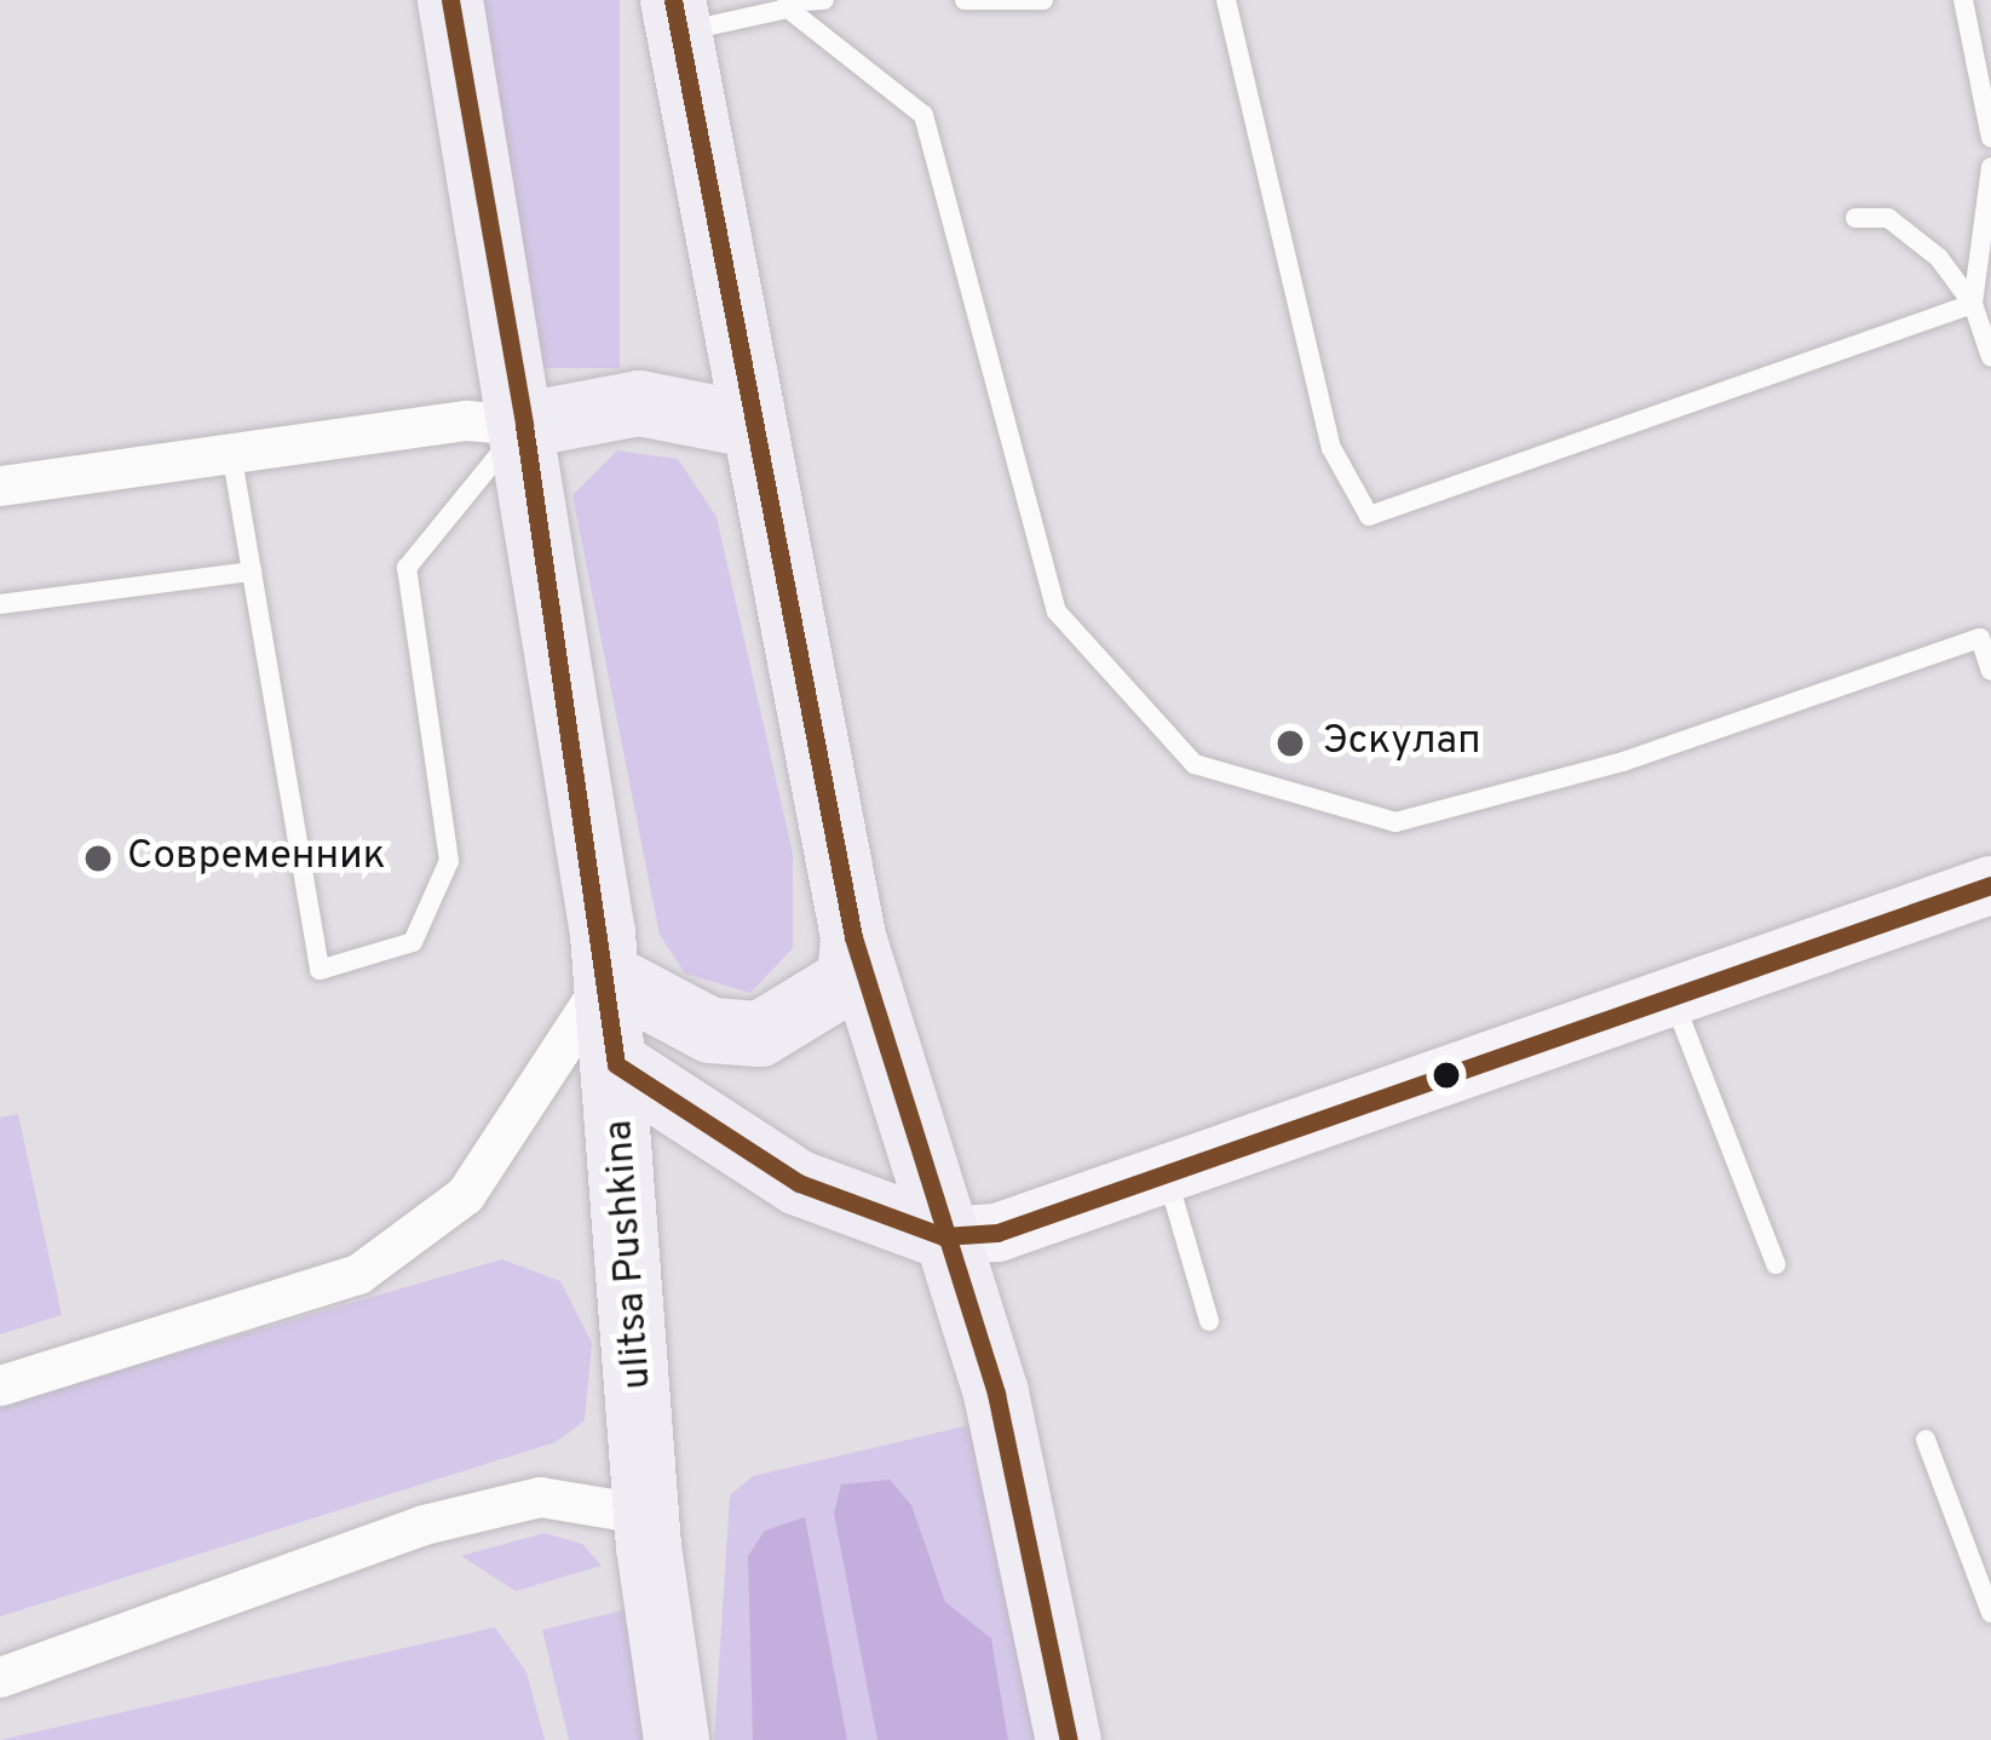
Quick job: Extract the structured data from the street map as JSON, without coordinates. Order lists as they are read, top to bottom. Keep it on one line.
{"streets":{"main road":["ulitsa Pushkina"]},"places":["Эскулап","Современник"]}
